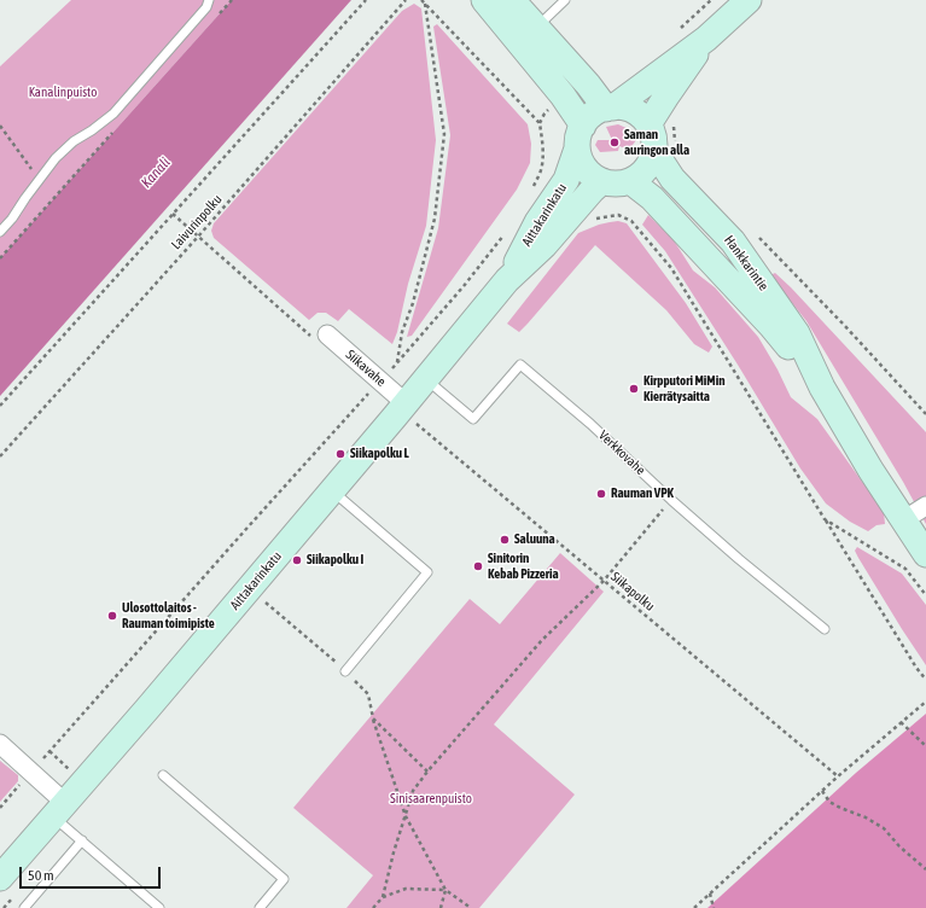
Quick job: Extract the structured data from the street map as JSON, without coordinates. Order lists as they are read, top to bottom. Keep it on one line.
{"streets":{"main road":["Aittakarinkatu","Hankkarintie"],"street":["Siikavahe"],"lane":["Verkkovahe"],"path":["Laivurinpolku","Siikapolku"]},"crossings":[["Aittakarinkatu","Hankkarintie"],["Aittakarinkatu","Siikavahe"],["Aittakarinkatu","Verkkovahe"],["Aittakarinkatu","Siikapolku"],["Siikavahe","Siikapolku"]],"water":["Kanali"],"parks":["Kanalinpuisto","Sinisaarenpuisto"],"places":["Saman auringon alla","Kirpputori MiMin Kierrätysaitta","Siikapolku L","Rauman VPK","Saluuna","Siikapolku I","Sinitorin Kebab Pizzeria","Ulosottolaitos - Rauman toimipiste"],"scale_bar":"50 m"}
